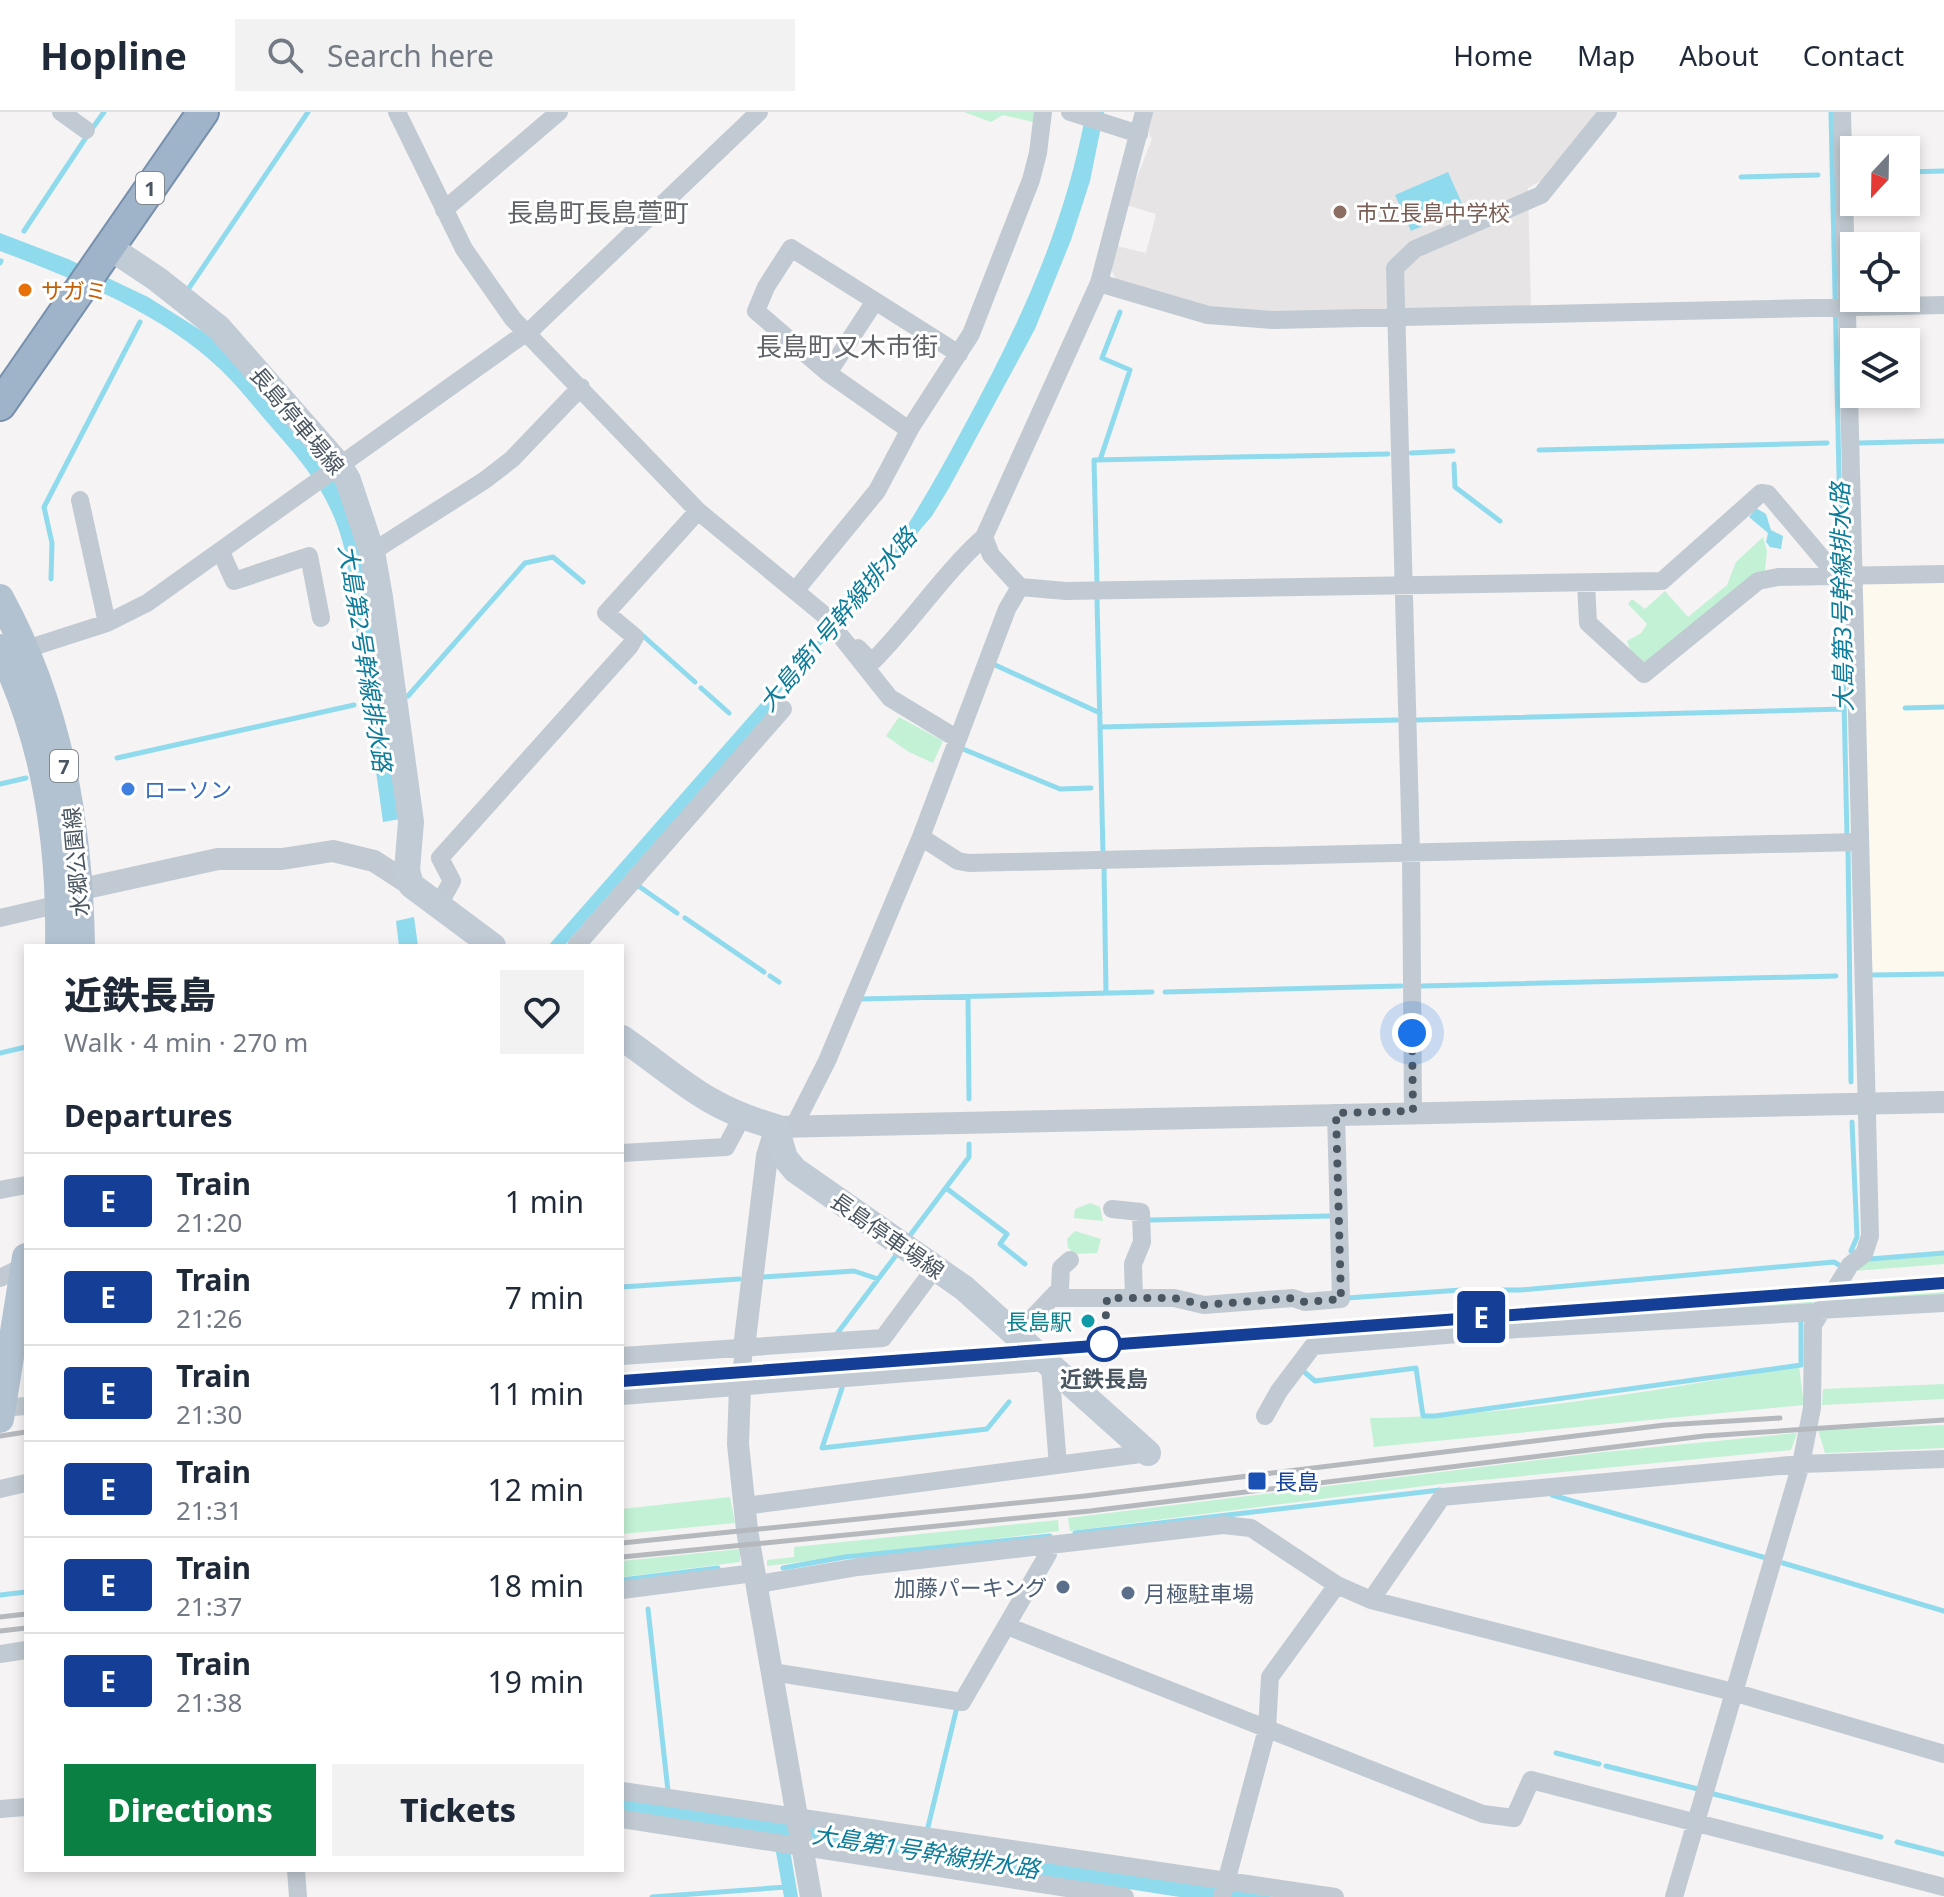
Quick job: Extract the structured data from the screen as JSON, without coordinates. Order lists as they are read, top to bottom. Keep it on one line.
{"streets":{"highway":["1"],"main road":["長島停車場線","7","水郷公園線"]},"crossings":[["1","長島停車場線"]],"districts":["長島町長島萱町","長島町又木市街"],"water":["大島第3号幹線排水路","大島第1号幹線排水路","大島第2号幹線排水路"],"places":{"other":["市立長島中学校","サガミ","ローソン","長島駅","近鉄長島","加藤パーキング","月極駐車場"],"transit":["長島"]},"north":"bottom","page":{"header":"Hopline","search":"Search here","nav":["Home","Map","About","Contact"],"on_map":"E","heading":[["近鉄長島","Walk · 4 min · 270 m"],"Departures"],"list":[{"mark":"E","name":"Train","note":"21:20","value":"1 min"},{"mark":"E","name":"Train","note":"21:26","value":"7 min"},{"mark":"E","name":"Train","note":"21:30","value":"11 min"},{"mark":"E","name":"Train","note":"21:31","value":"12 min"},{"mark":"E","name":"Train","note":"21:37","value":"18 min"},{"mark":"E","name":"Train","note":"21:38","value":"19 min"}],"buttons":["Directions","Tickets"]}}
